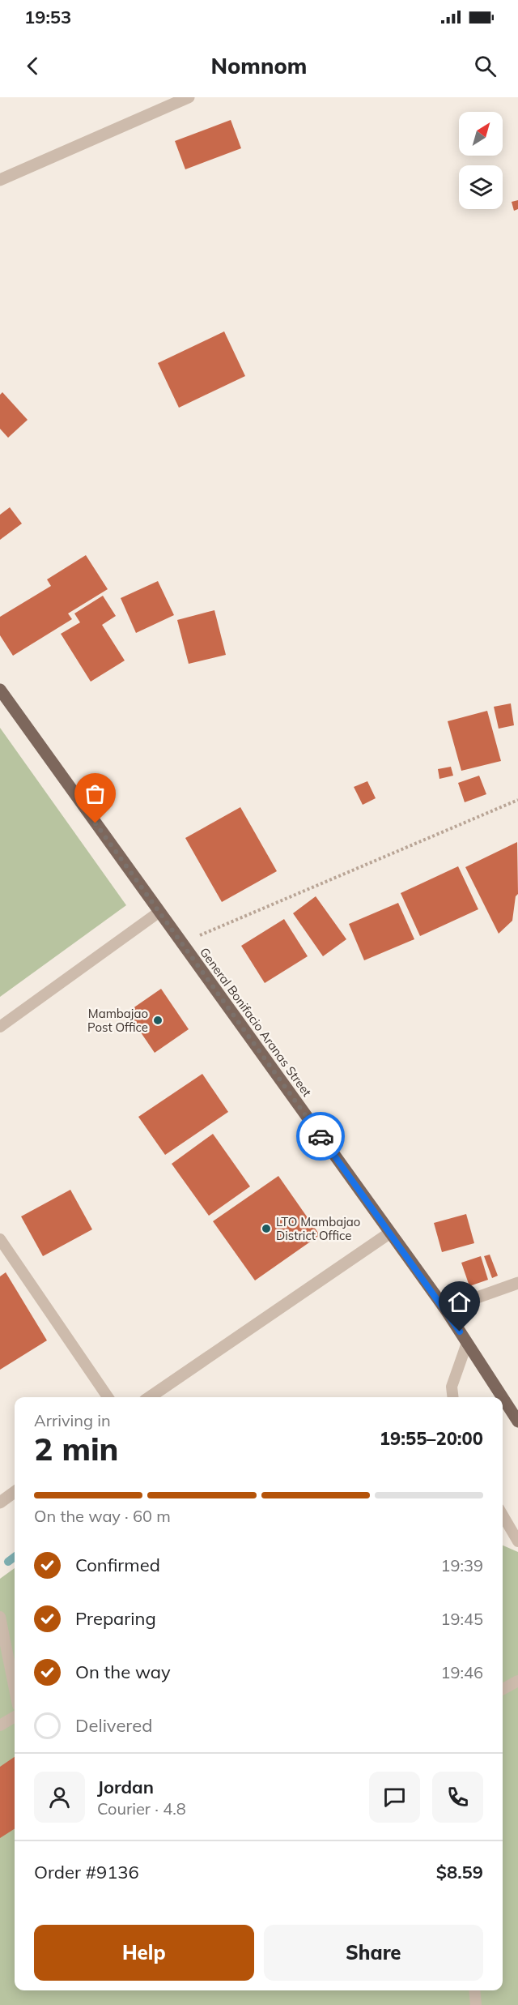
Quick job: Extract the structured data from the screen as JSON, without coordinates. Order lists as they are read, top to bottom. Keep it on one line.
{"streets":{"main road":["General Bonifacio Aranas Street"]},"places":["Mambajao Post Office","LTO Mambajao District Office"],"north":"top right","page":{"status":"19:53","header":"Nomnom","heading":["2 min","Arriving in","19:55–20:00"],"panel":["Jordan","Courier · 4.8","Order #9136","$8.59"],"bar":"On the way · 60 m","list":[["Confirmed","19:39"],["Preparing","19:45"],["On the way","19:46"],"Delivered"],"buttons":["Help","Share"]}}
